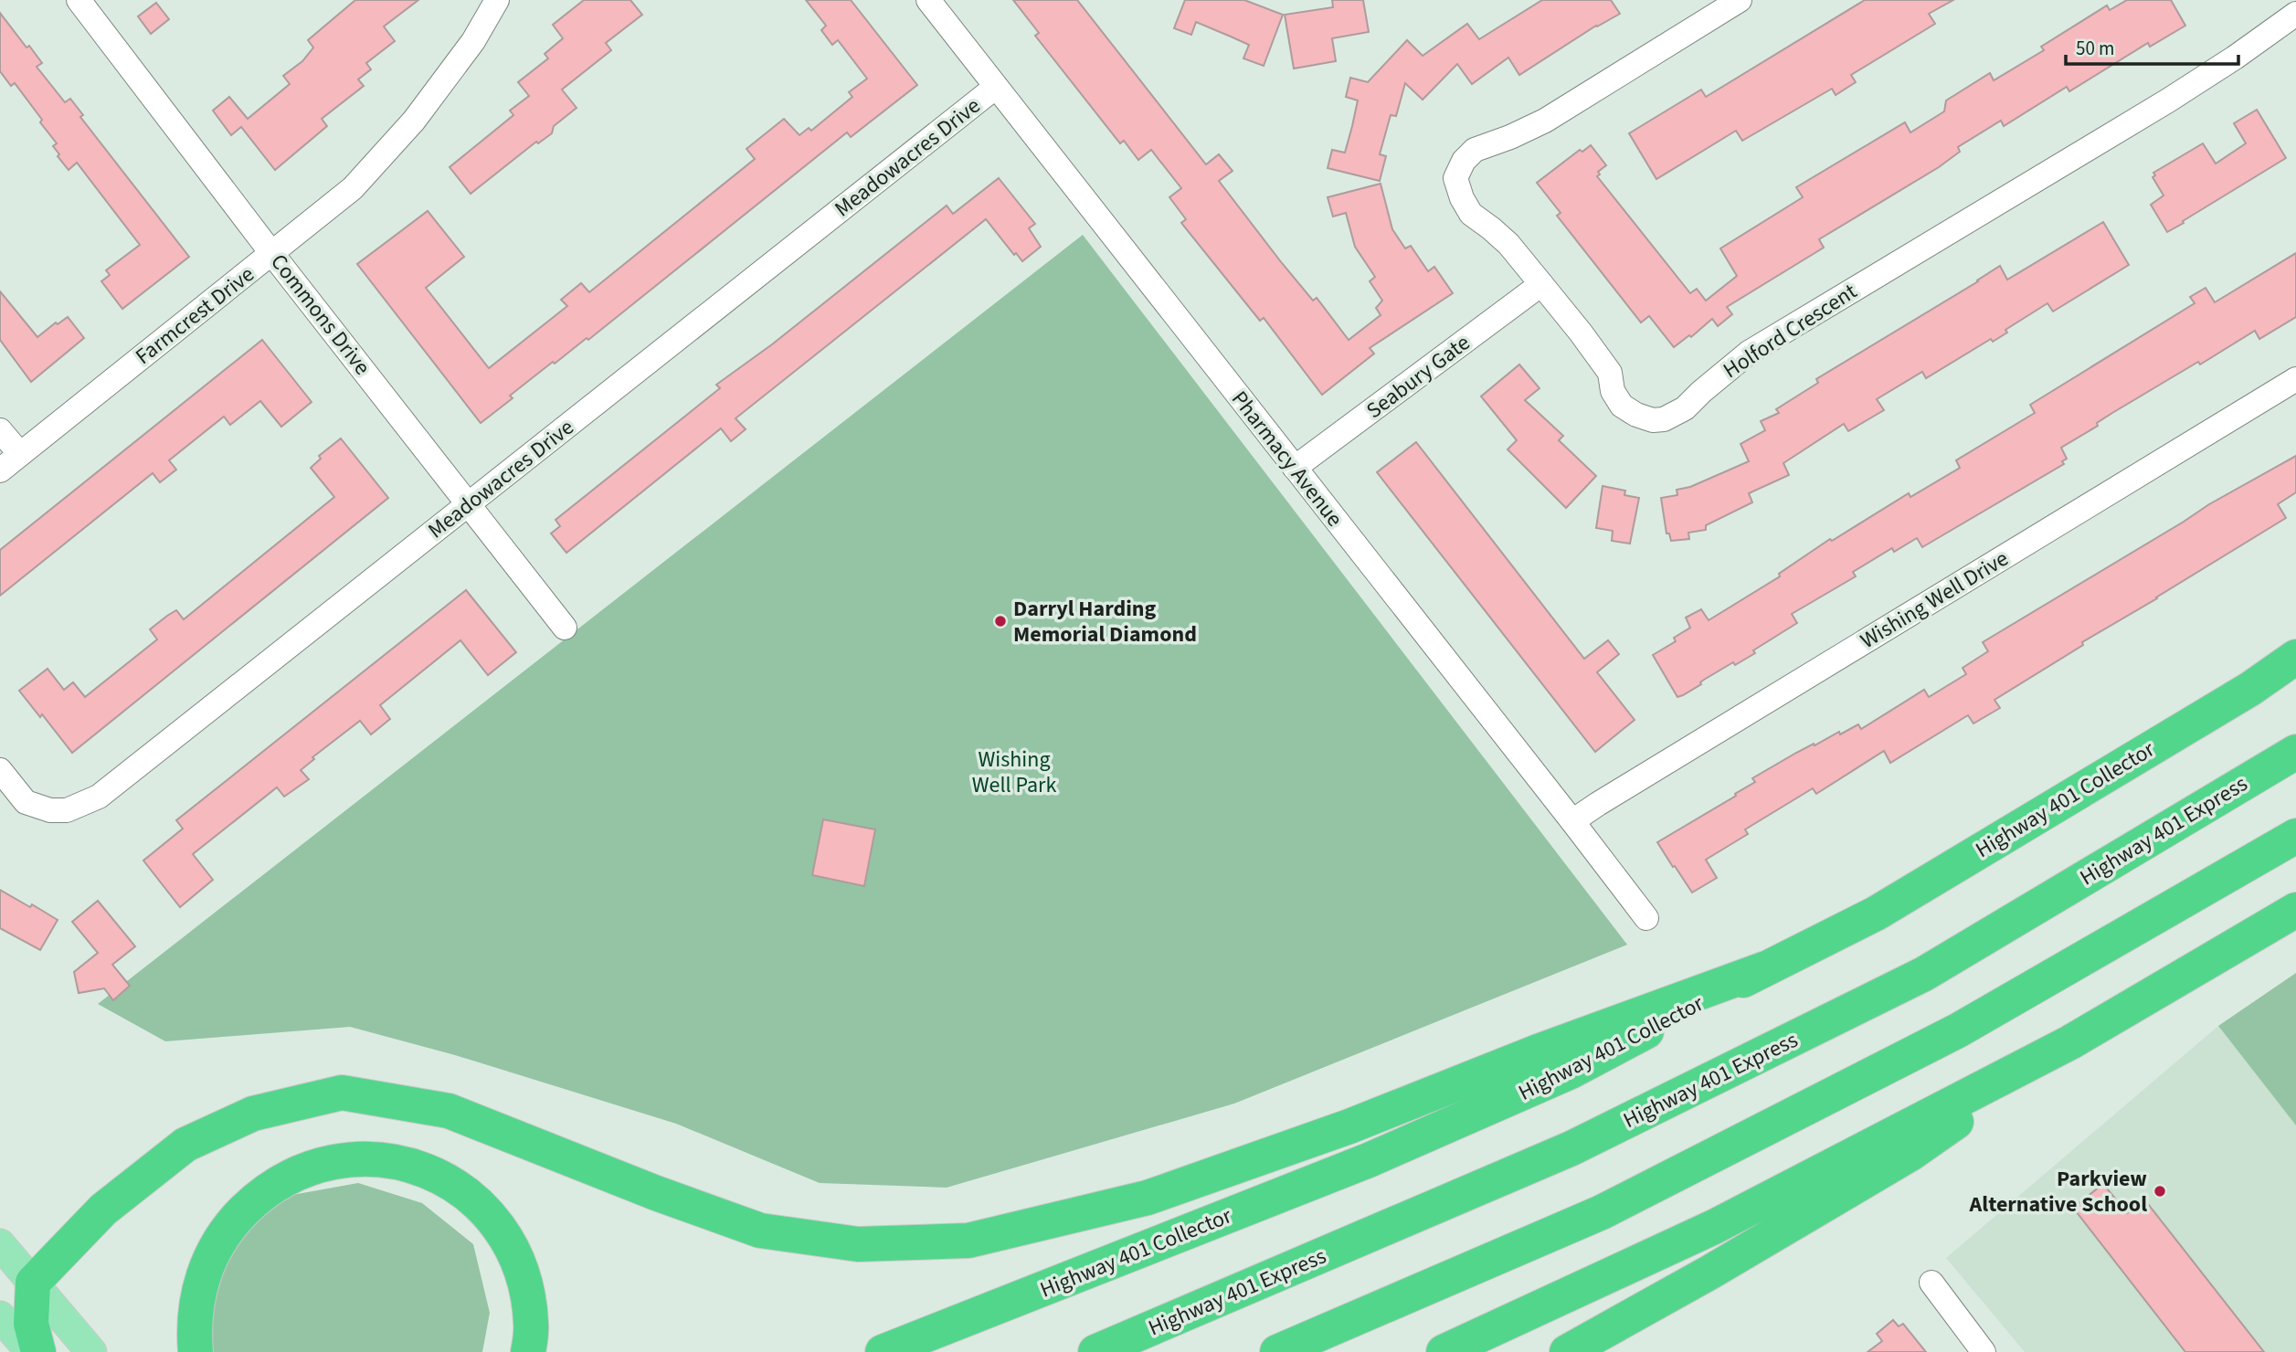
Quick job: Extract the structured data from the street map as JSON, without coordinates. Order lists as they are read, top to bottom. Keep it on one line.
{"streets":{"highway":["Highway 401 Collector","Highway 401 Express"],"street":["Meadowacres Drive","Commons Drive","Farmcrest Drive","Holford Crescent","Seabury Gate","Pharmacy Avenue","Wishing Well Drive"]},"crossings":[["Meadowacres Drive","Commons Drive"],["Meadowacres Drive","Pharmacy Avenue"],["Commons Drive","Farmcrest Drive"],["Holford Crescent","Seabury Gate"],["Seabury Gate","Pharmacy Avenue"],["Pharmacy Avenue","Wishing Well Drive"]],"parks":["Wishing Well Park"],"places":["Darryl Harding Memorial Diamond","Parkview Alternative School"],"scale_bar":"50 m"}
